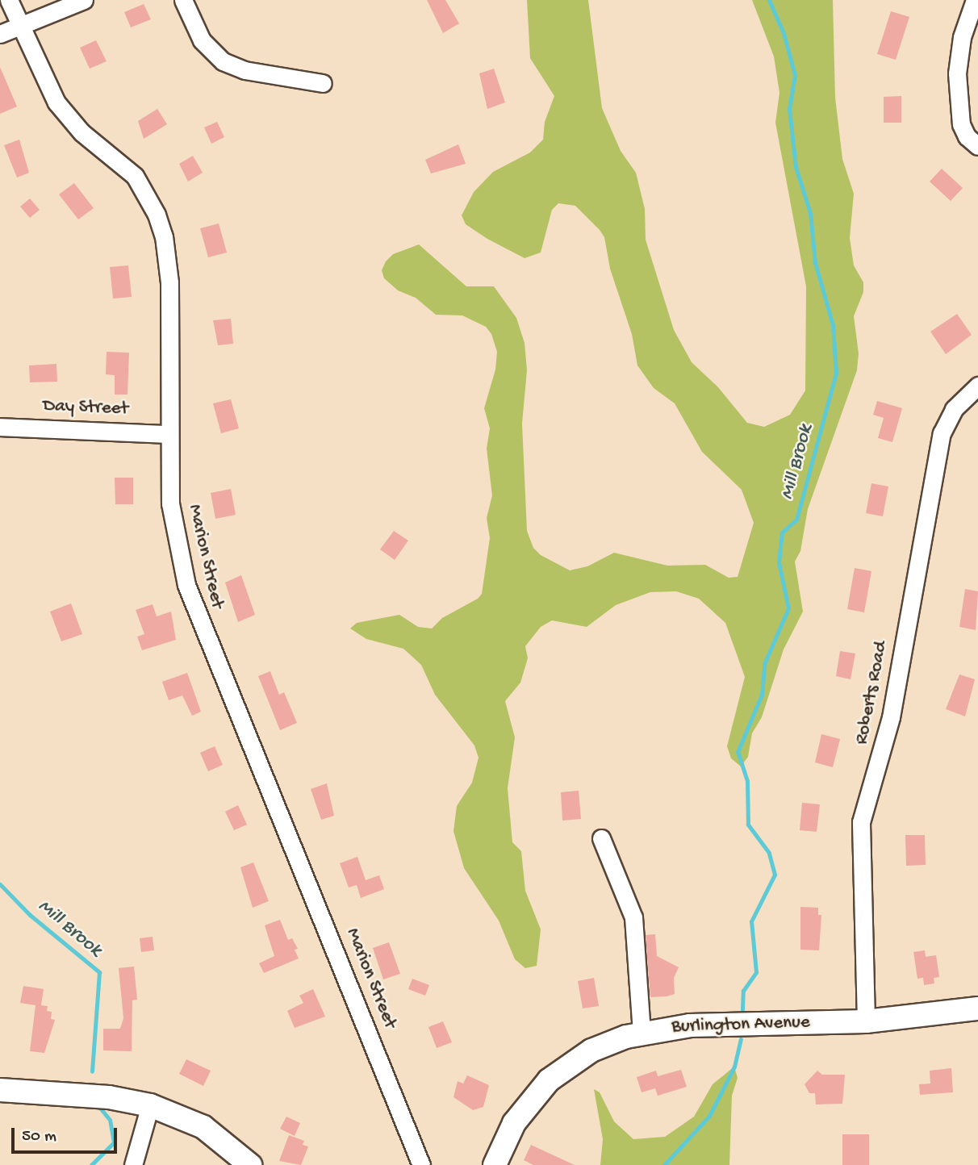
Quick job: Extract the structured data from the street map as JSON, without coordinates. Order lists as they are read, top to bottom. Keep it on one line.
{"streets":{"main road":["Burlington Avenue"],"street":["Day Street","Marion Street","Roberts Road"]},"crossings":[["Day Street","Marion Street"],["Roberts Road","Burlington Avenue"]],"water":["Mill Brook"],"scale_bar":"50 m"}
